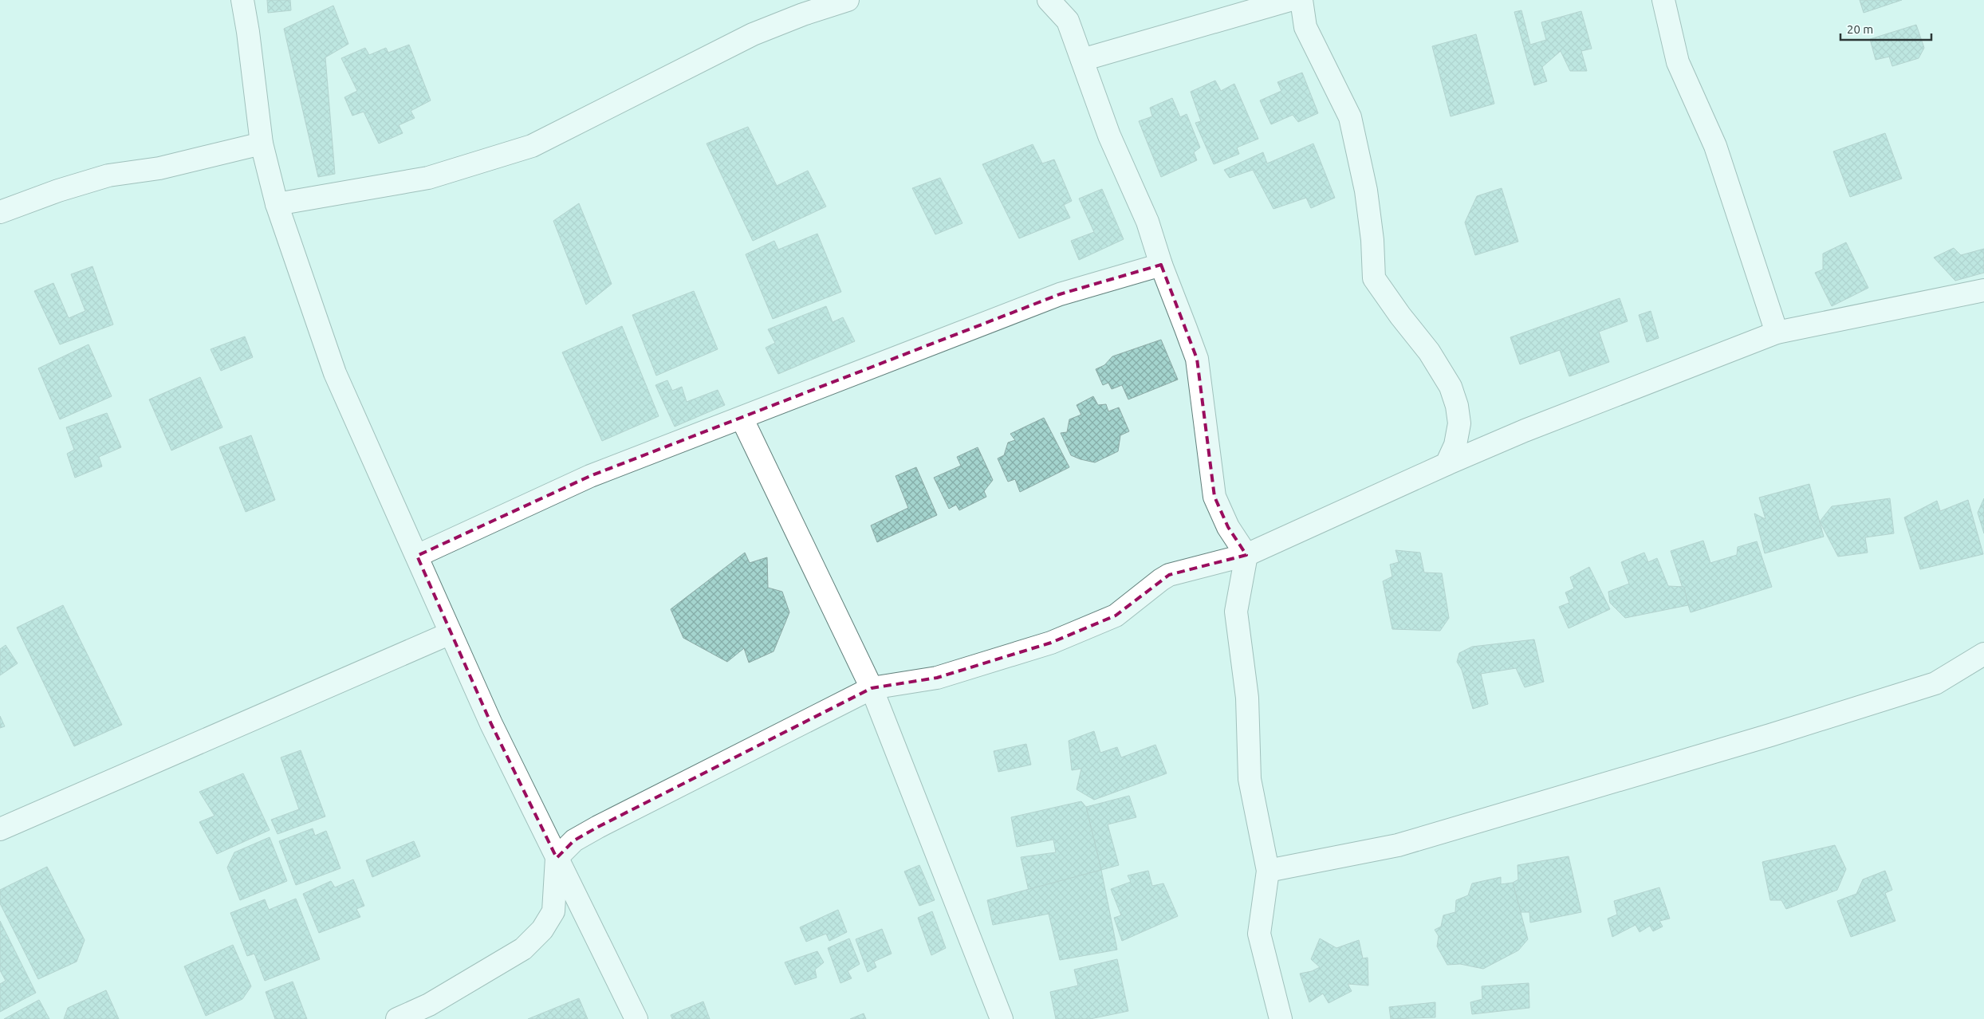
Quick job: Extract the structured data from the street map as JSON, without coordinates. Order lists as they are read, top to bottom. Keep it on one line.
{"scale_bar":"20 m"}
